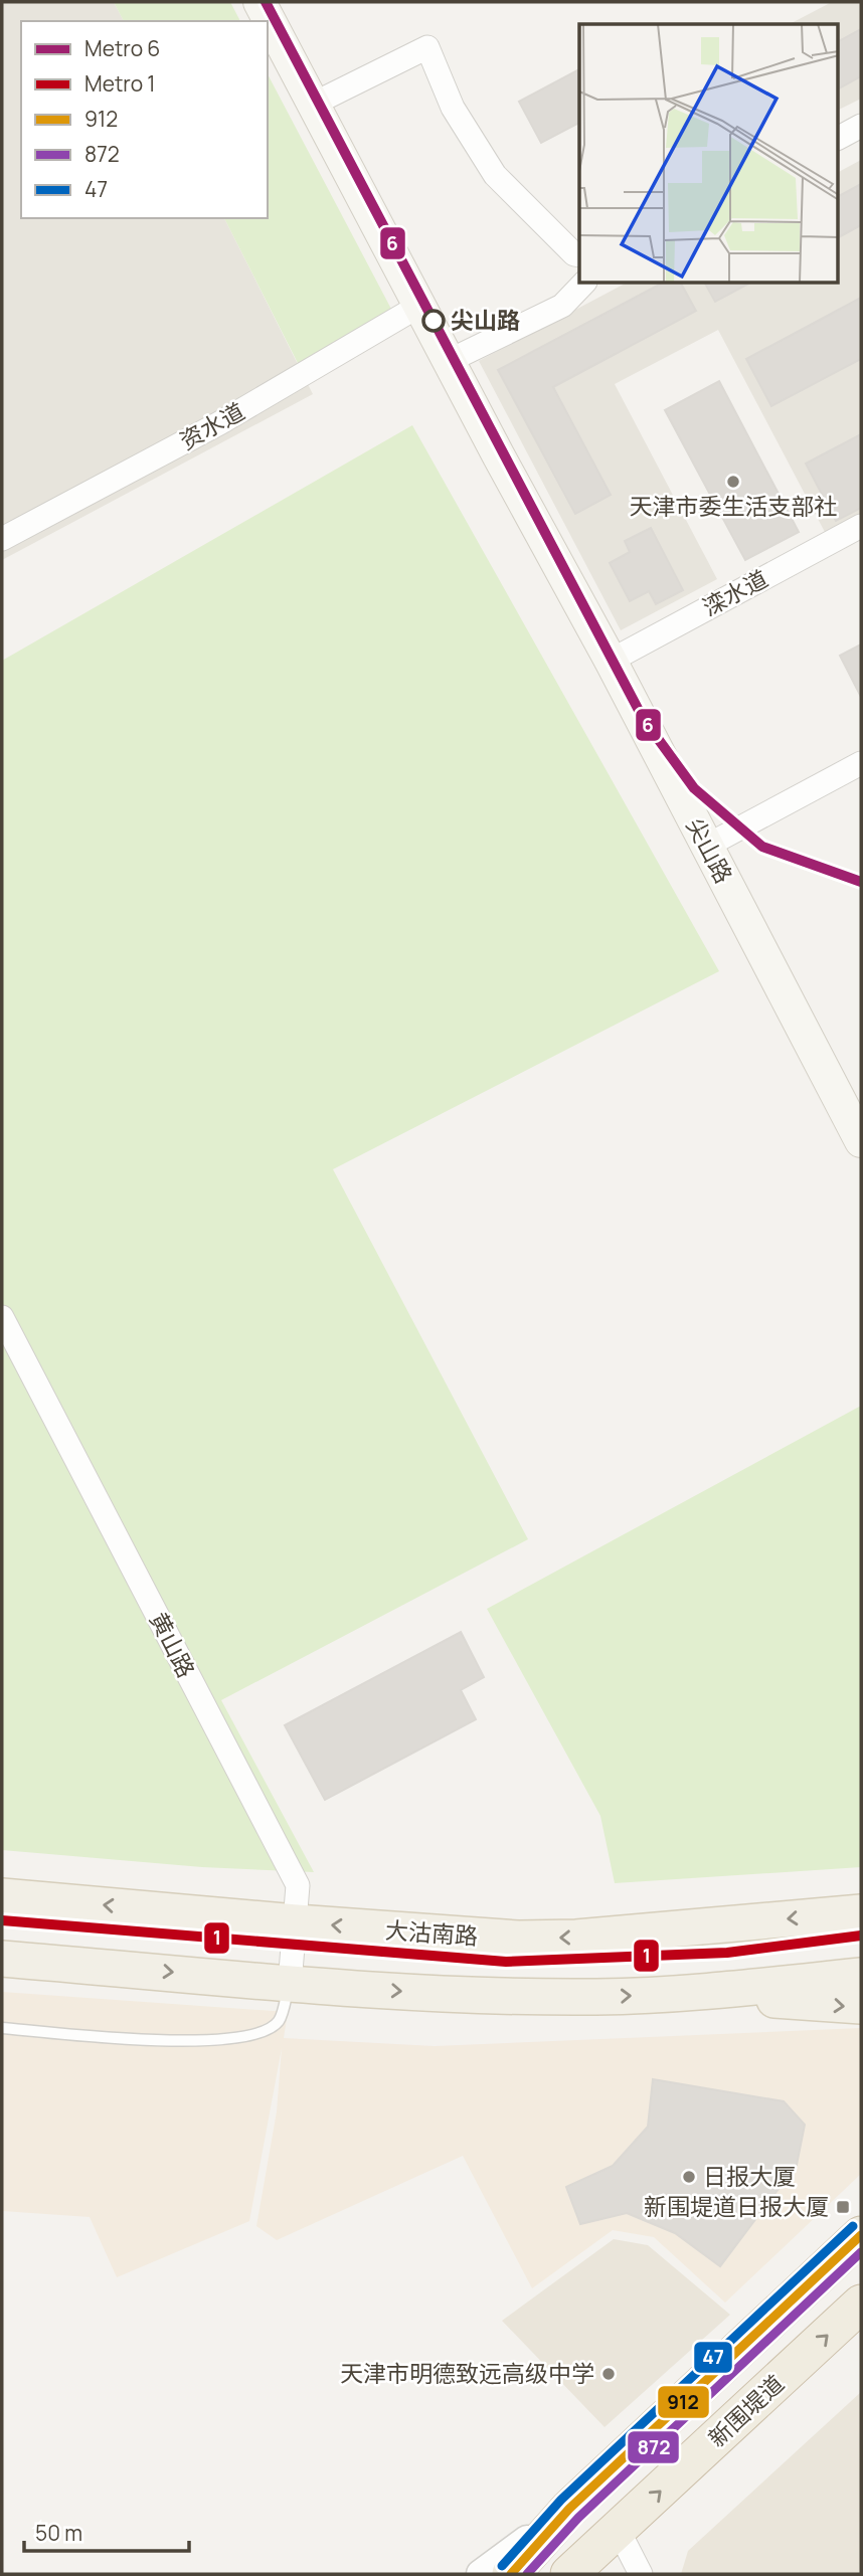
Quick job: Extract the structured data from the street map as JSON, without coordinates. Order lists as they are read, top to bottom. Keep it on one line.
{"streets":{"highway":["新围堤道"],"main road":["尖山路","大沽南路"],"street":["资水道","滦水道","黄山路"]},"crossings":[["资水道","尖山路"],["滦水道","尖山路"],["黄山路","大沽南路"]],"places":{"other":["尖山路","天津市委生活支部社","日报大厦","天津市明德致远高级中学"],"transit":["新围堤道日报大厦"]},"lines":["metro line 6","metro line 1","transit line 47","transit line 912","transit line 872"],"legend":["Metro 6","Metro 1","912","872","47"],"scale_bar":"50 m"}
